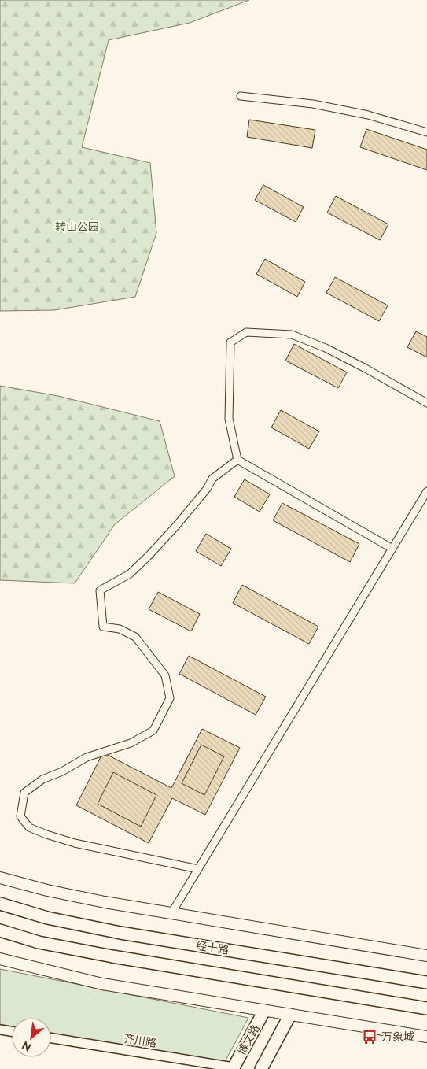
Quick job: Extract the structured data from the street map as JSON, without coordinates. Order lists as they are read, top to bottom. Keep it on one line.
{"streets":{"main road":["经十路","博文路"],"street":["齐川路"]},"crossings":[["博文路","齐川路"]],"parks":["转山公园"],"places":{"bus stop":["万象城"]},"north":"bottom left"}
